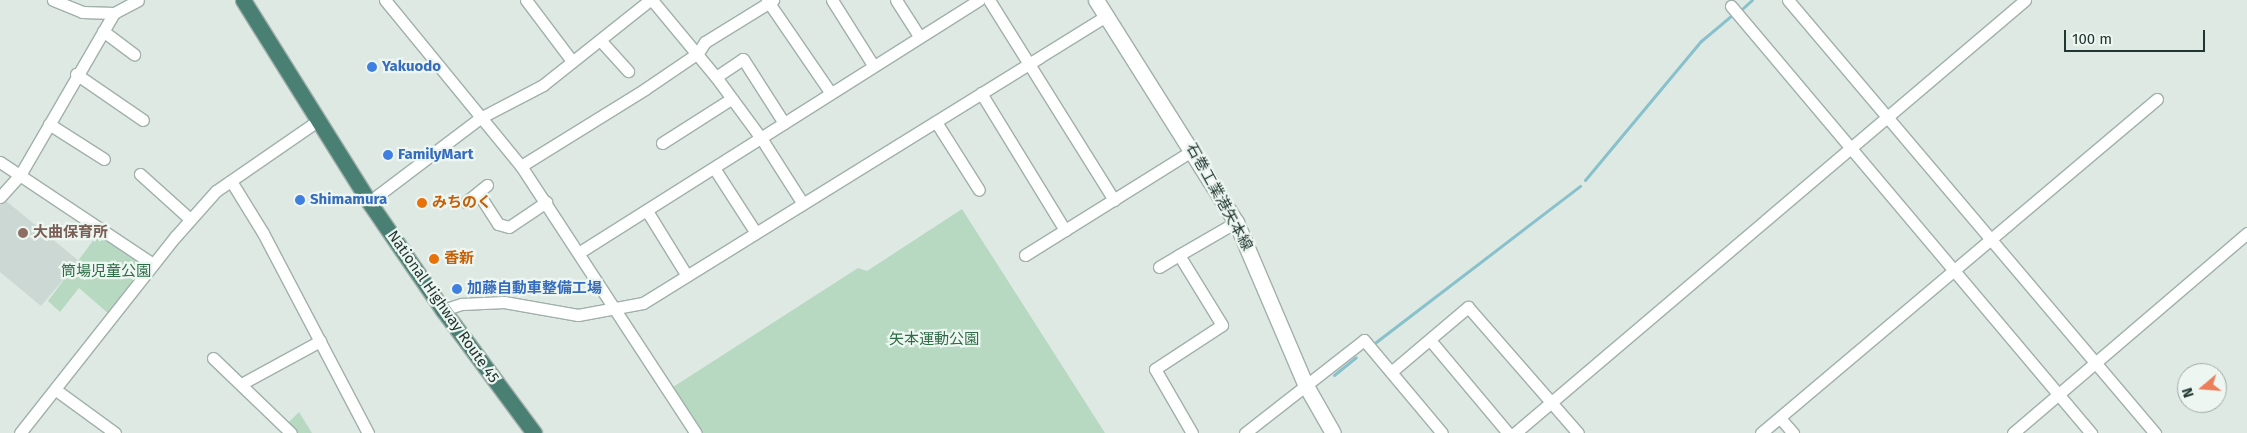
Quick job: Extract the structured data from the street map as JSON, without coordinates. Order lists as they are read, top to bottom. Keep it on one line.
{"streets":{"highway":["National Highway Route 45"],"main road":["石巻工業港矢本線"]},"parks":["筒場児童公園","矢本運動公園"],"places":["Yakuodo","FamilyMart","Shimamura","みちのく","大曲保育所","香新","加藤自動車整備工場"],"scale_bar":"100 m","north":"left"}
